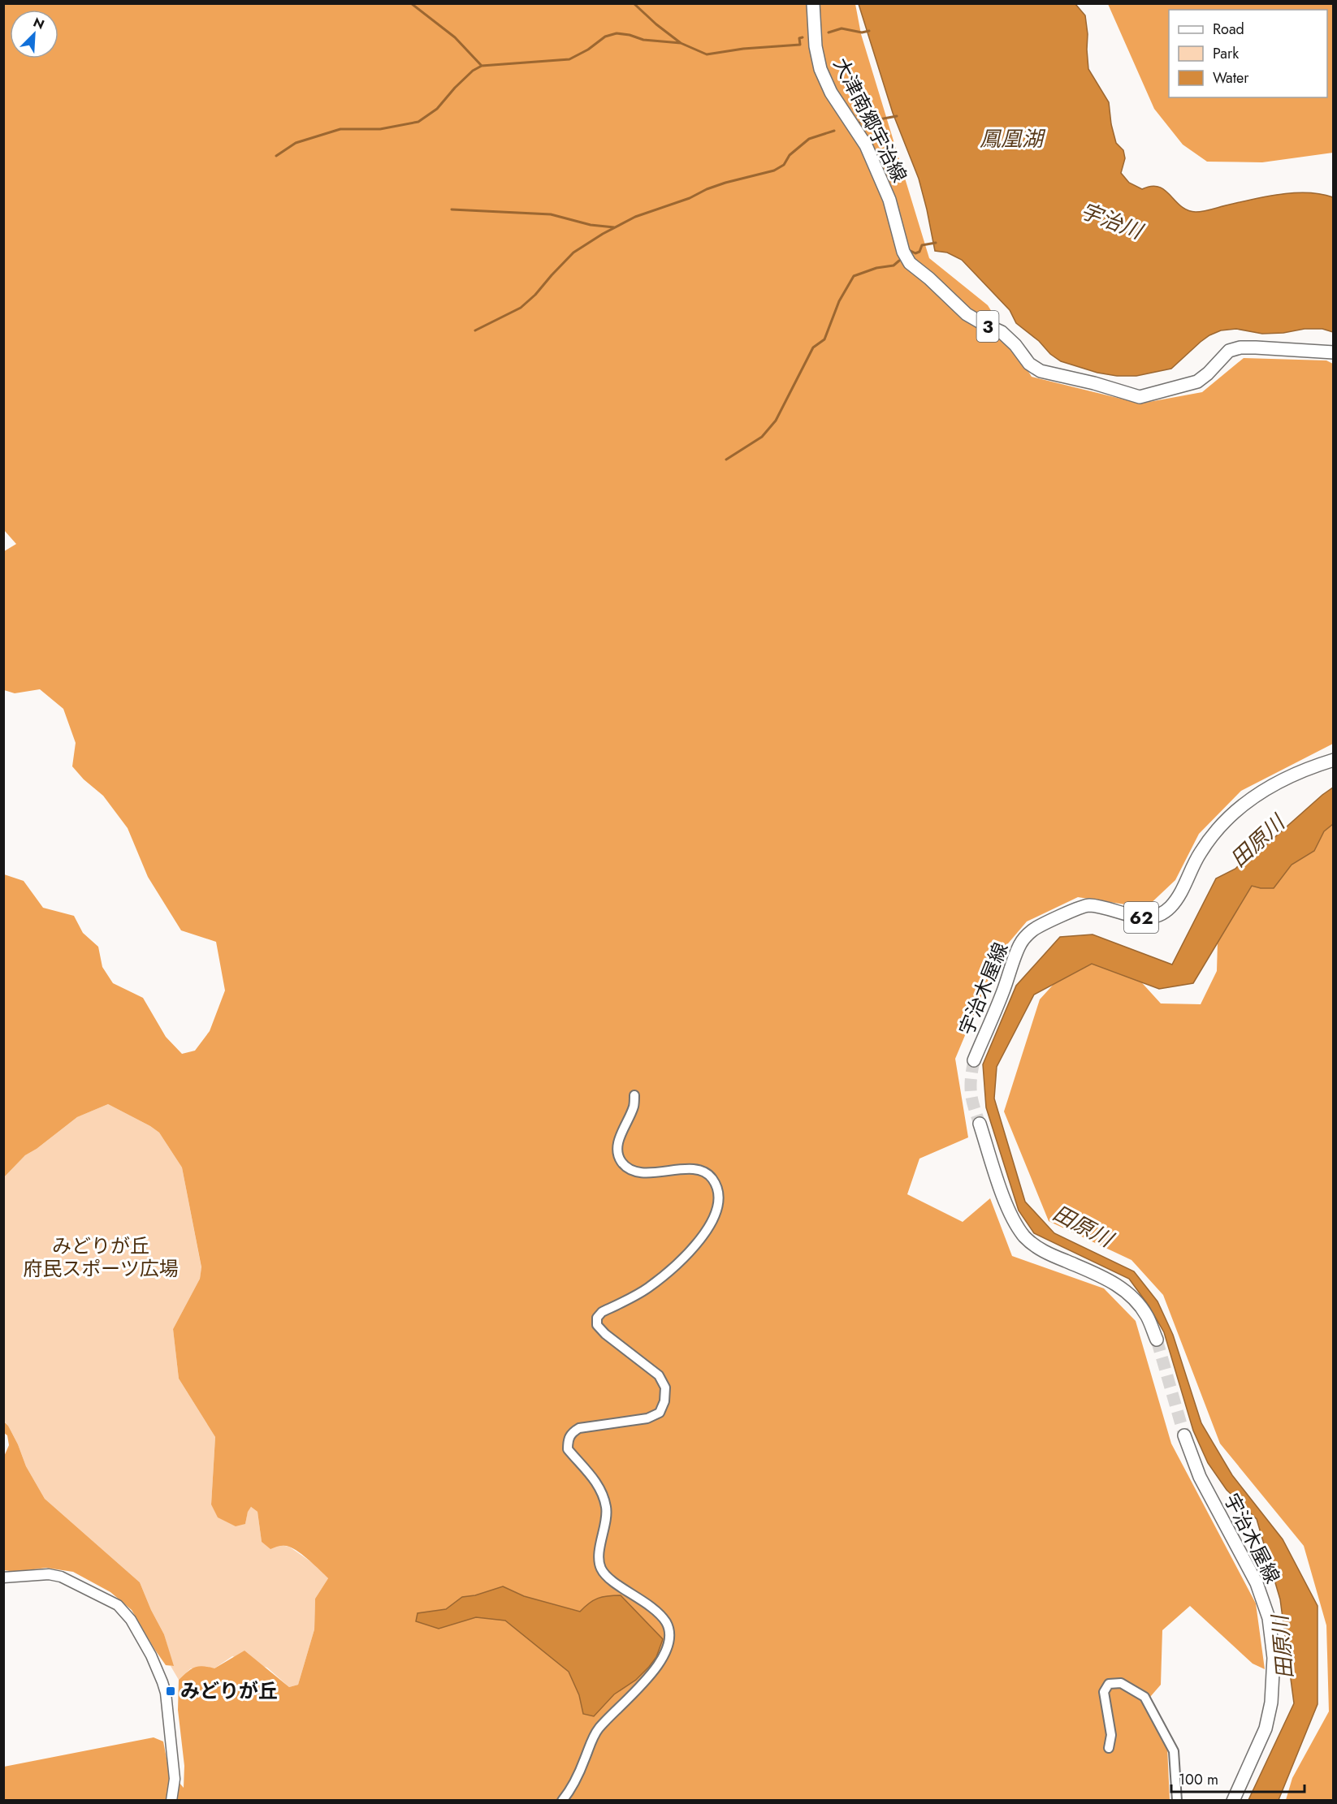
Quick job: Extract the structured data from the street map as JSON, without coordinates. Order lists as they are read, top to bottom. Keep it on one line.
{"streets":{"main road":["大津南郷宇治線","3","62","宇治木屋線"]},"water":["鳳凰湖","宇治川","田原川"],"parks":["みどりが丘 府民スポーツ広場"],"places":{"transit":["みどりが丘"]},"legend":["Road","Park","Water"],"scale_bar":"100 m","north":"top right"}
